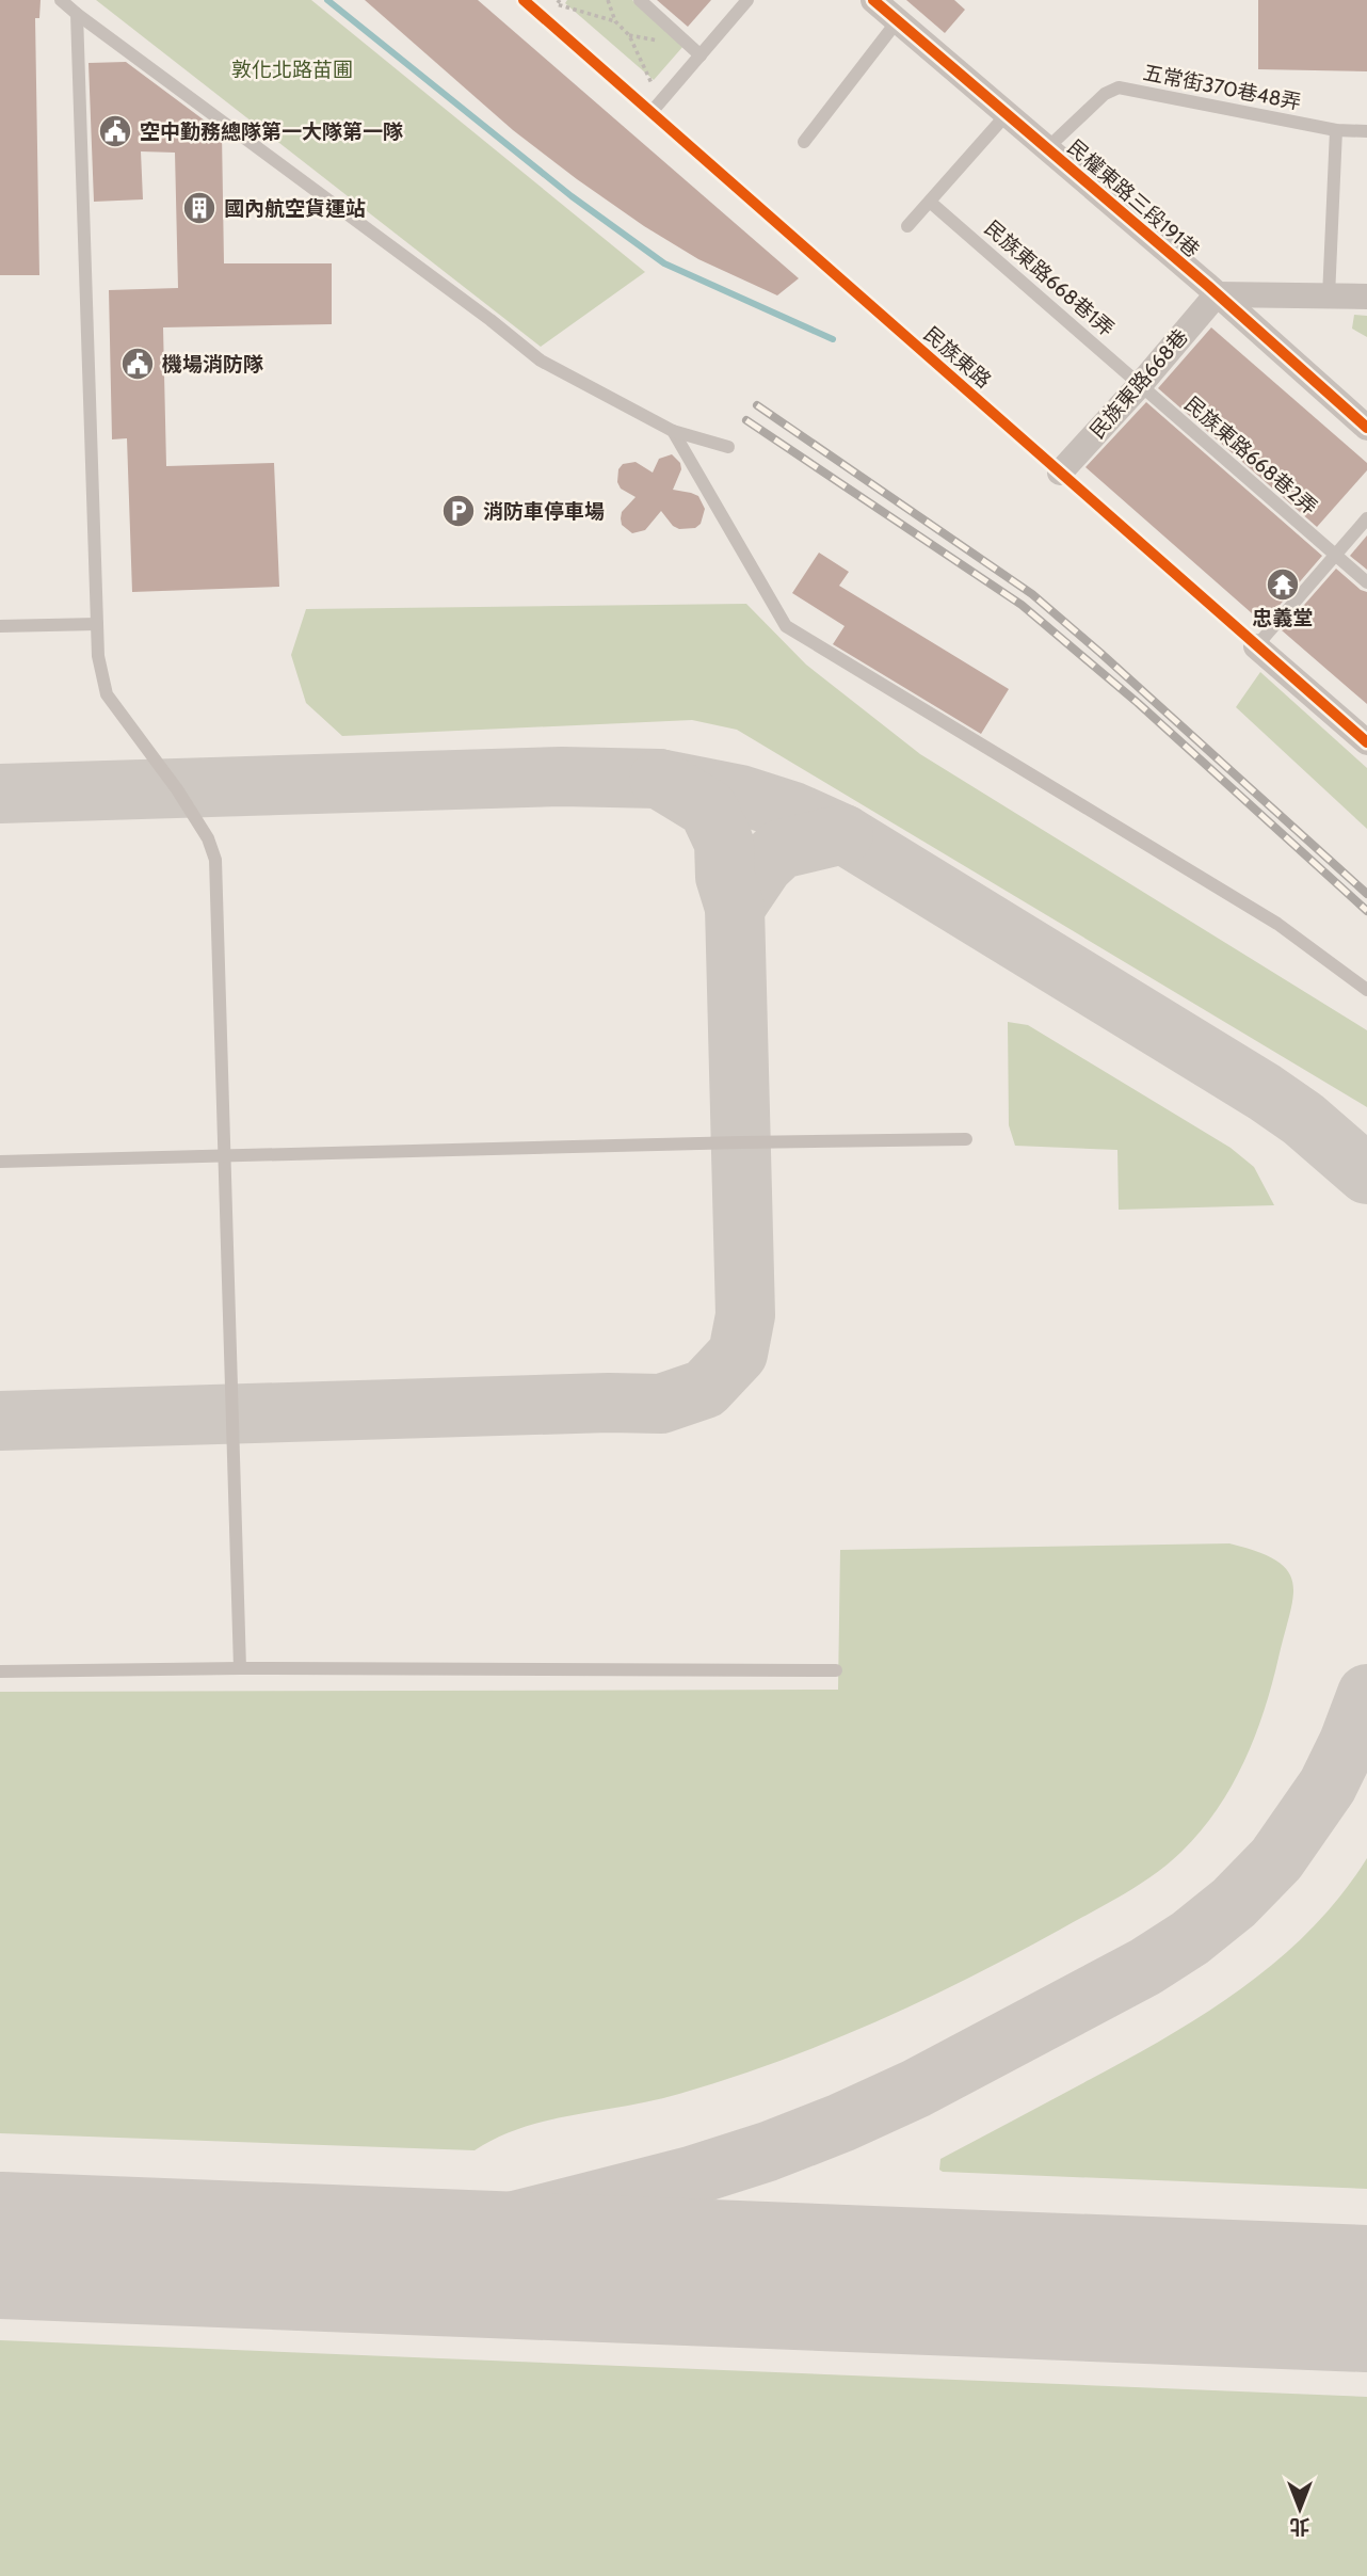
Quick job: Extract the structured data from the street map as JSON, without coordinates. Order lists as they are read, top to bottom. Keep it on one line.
{"streets":{"street":["民權東路三段191巷","民族東路","民族東路668巷"],"lane":["五常街370巷48弄","民族東路668巷1弄","民族東路668巷2弄"]},"crossings":[["五常街370巷48弄","民權東路三段191巷"],["民權東路三段191巷","民族東路668巷"],["民族東路668巷1弄","民族東路668巷"],["民族東路668巷1弄","民族東路668巷2弄"],["民族東路","民族東路668巷"],["民族東路668巷","民族東路668巷2弄"]],"parks":["敦化北路苗圃"],"places":{"public building":["空中勤務總隊第一大隊第一隊","機場消防隊"],"building":["國內航空貨運站"],"parking":["消防車停車場"],"temple":["忠義堂"]},"north":"bottom"}
